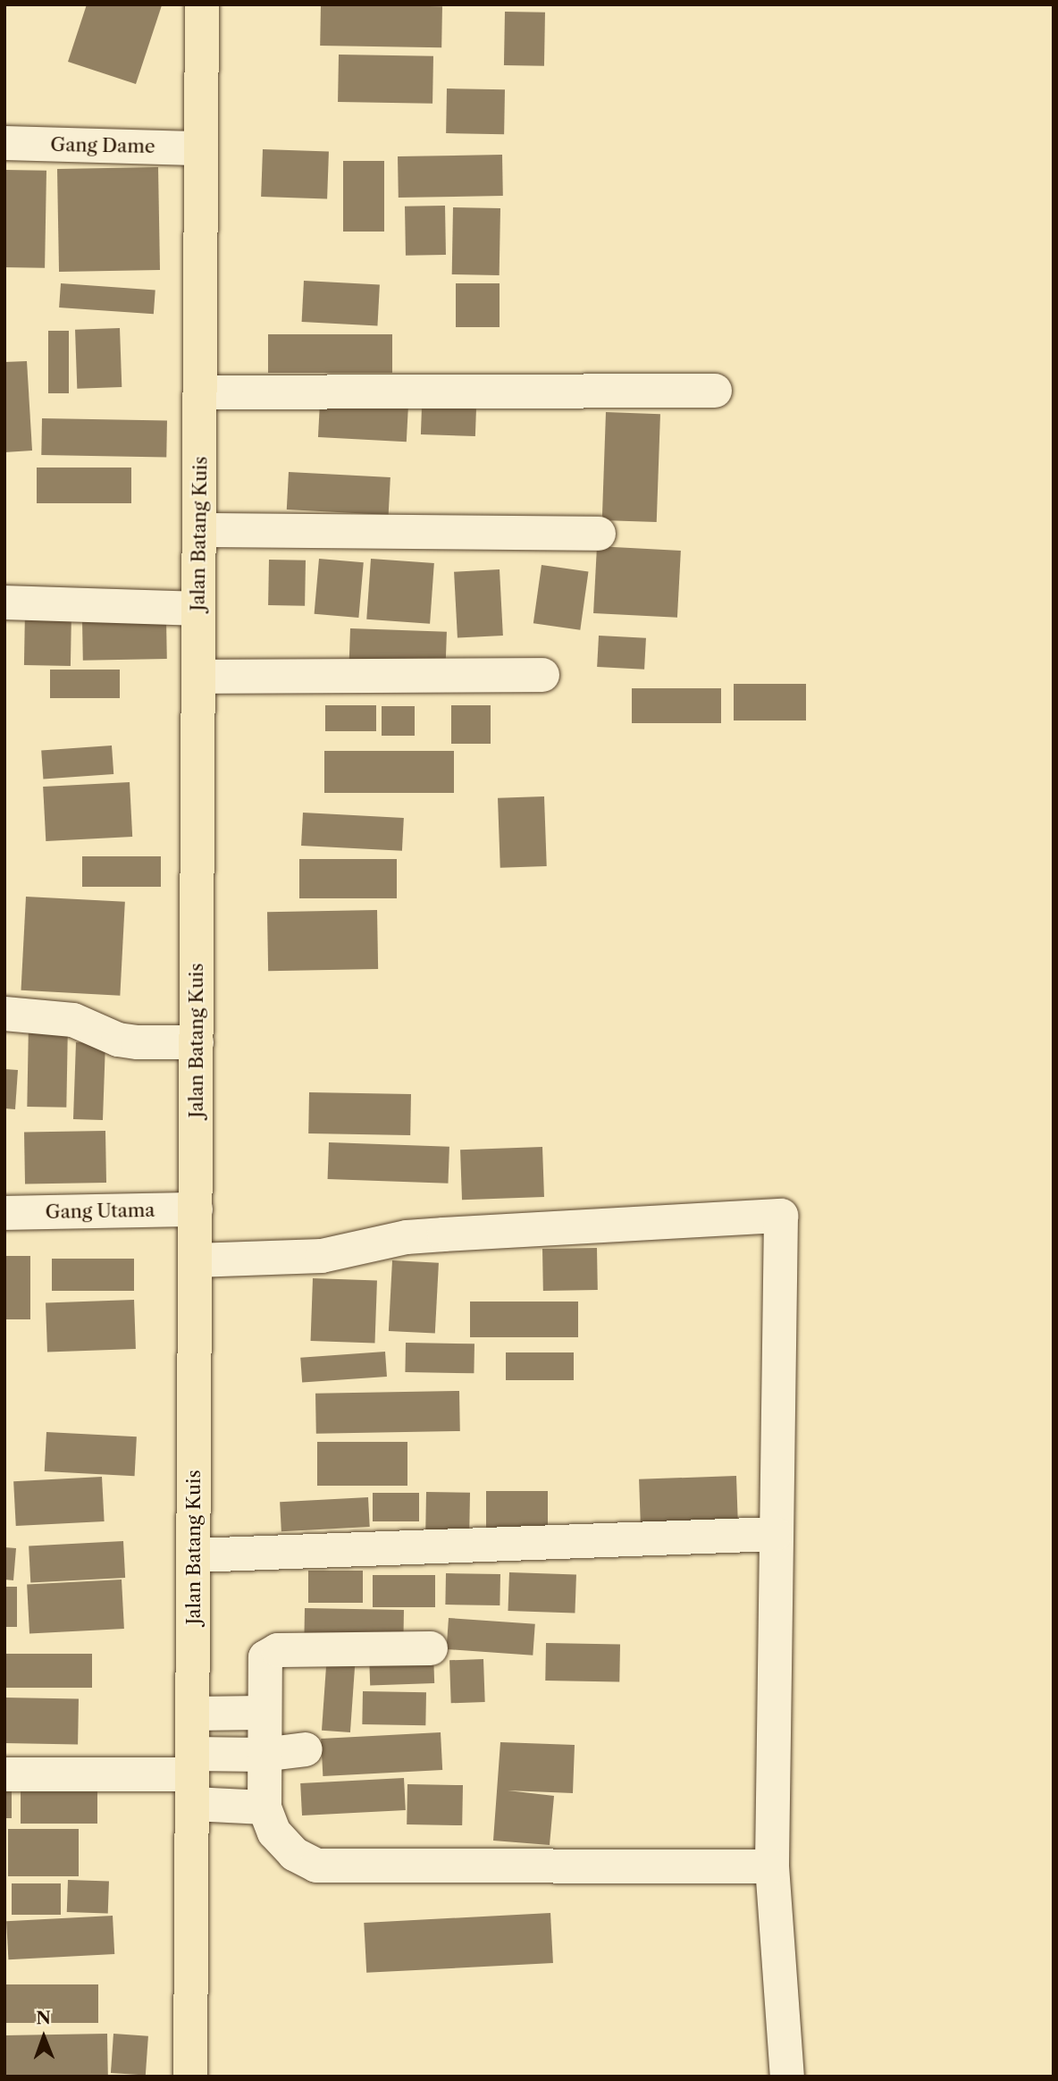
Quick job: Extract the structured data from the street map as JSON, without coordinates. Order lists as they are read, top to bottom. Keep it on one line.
{"streets":{"main road":["Jalan Batang Kuis"],"street":["Gang Dame","Gang Utama"]},"crossings":[["Gang Dame","Jalan Batang Kuis"],["Jalan Batang Kuis","Gang Utama"]],"north":"top"}
